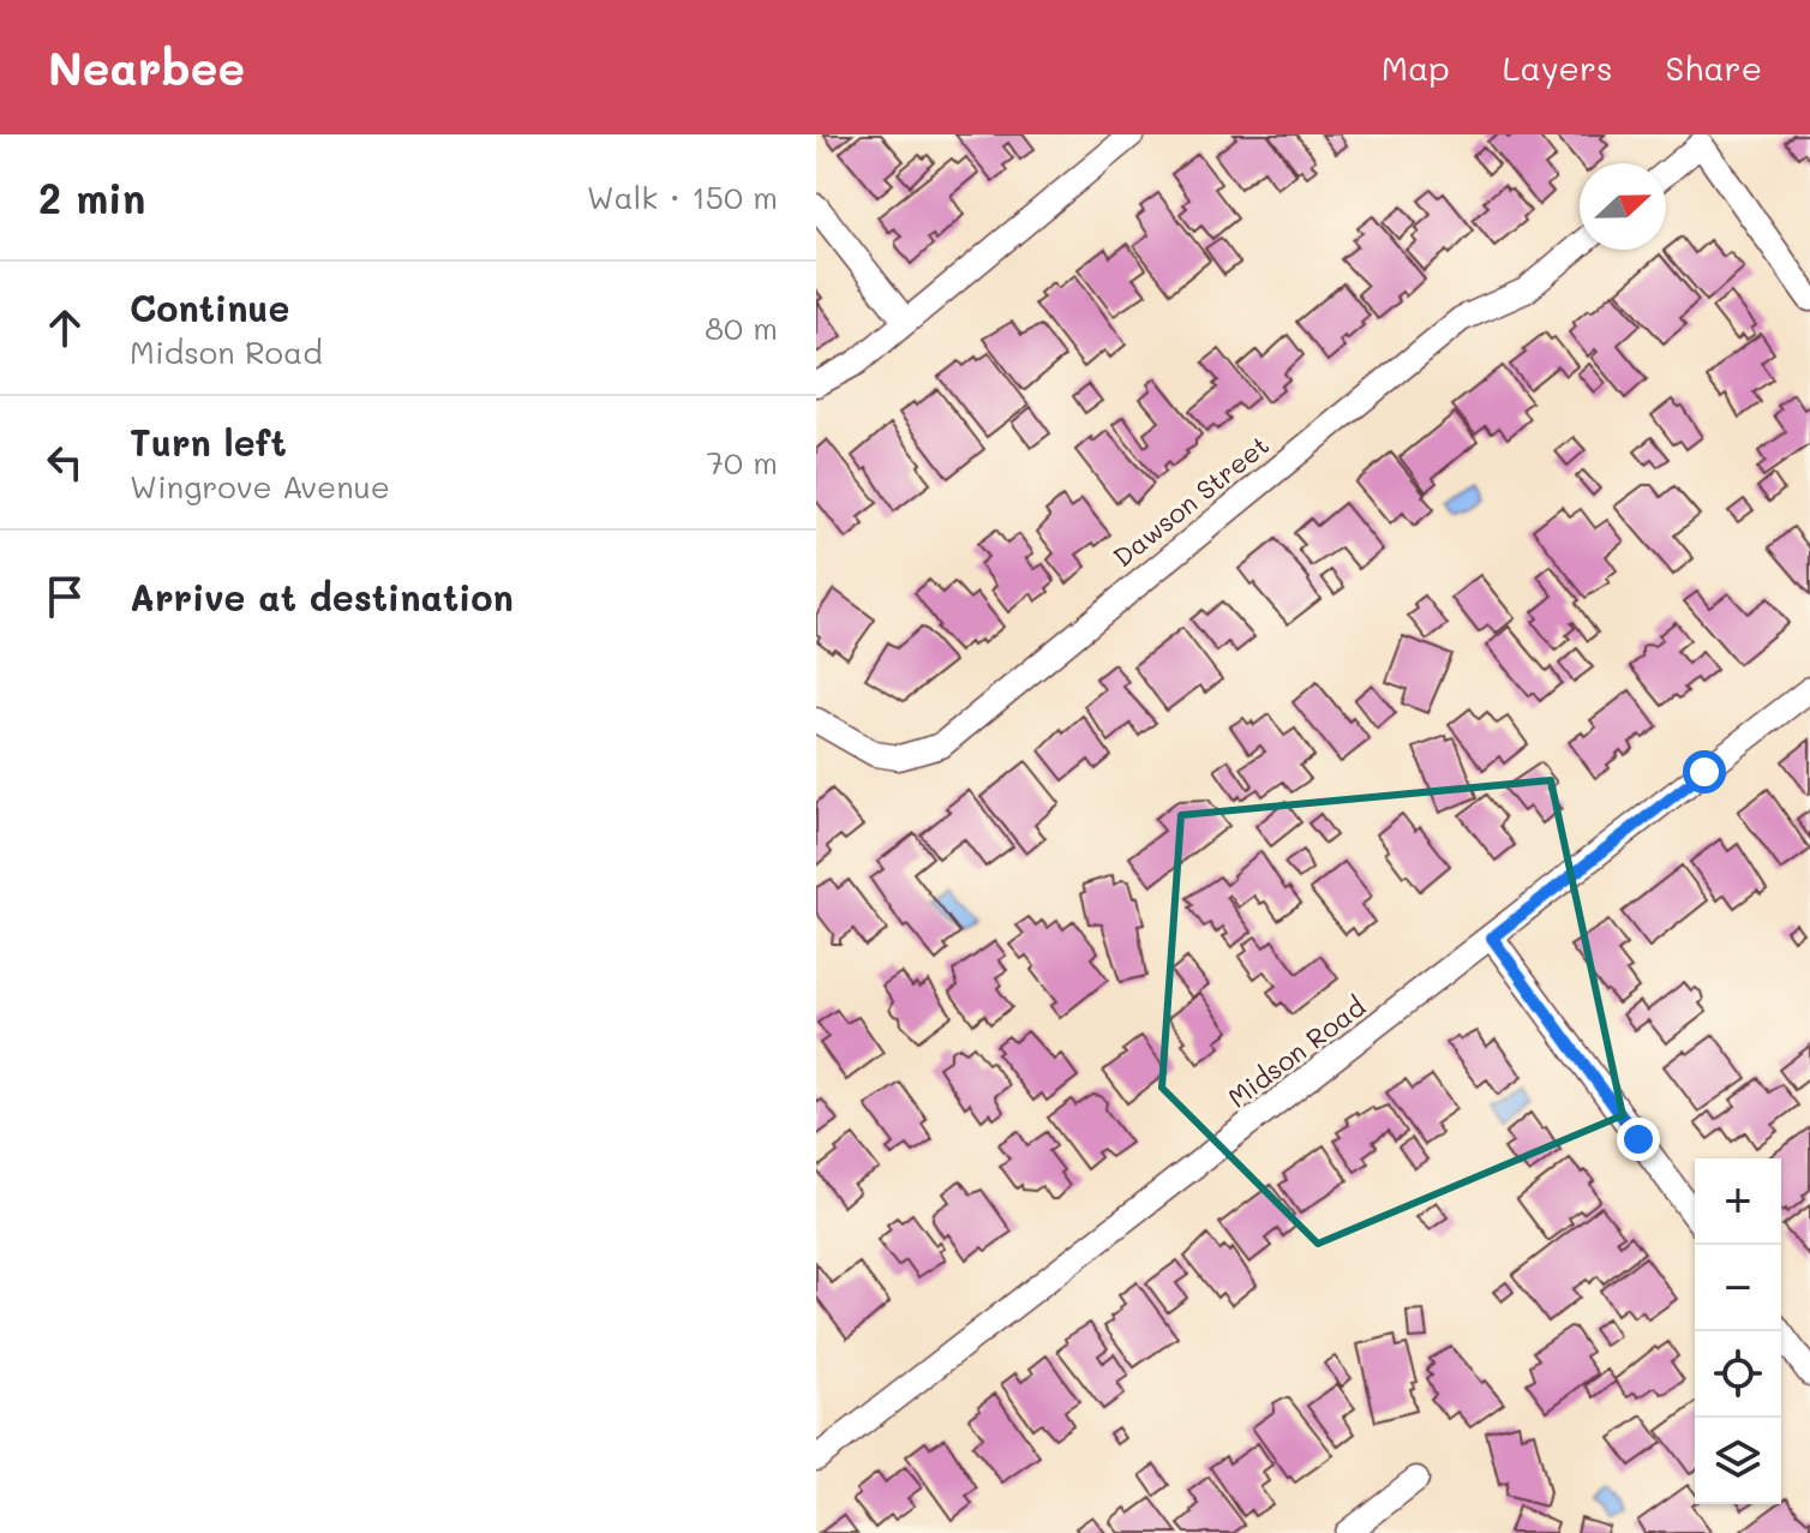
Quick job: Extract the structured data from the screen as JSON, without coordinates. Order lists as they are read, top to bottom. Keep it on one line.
{"streets":{"street":["Dawson Street","Midson Road"]},"north":"right","page":{"header":"Nearbee","nav":["Map","Layers","Share"],"heading":["2 min","Walk · 150 m"],"list":[["Continue","Midson Road","80 m"],["Turn left","Wingrove Avenue","70 m"],"Arrive at destination"],"map_buttons":["+","−"]}}
